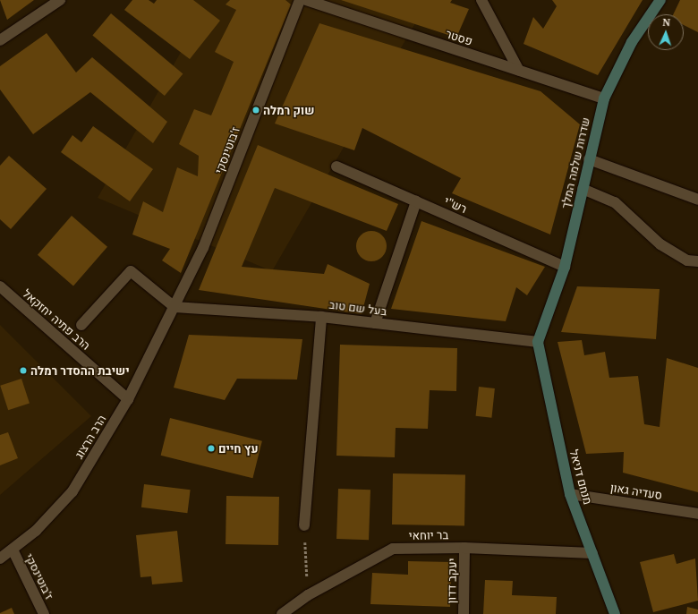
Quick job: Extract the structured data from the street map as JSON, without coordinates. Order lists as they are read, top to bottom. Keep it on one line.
{"streets":{"street":["פסטר","ז'בוטינסקי","שדרות שלמה המלך","רש\"י","בעל שם טוב","הרב פתיה יחזקאל","הרב הרצוג","מנחם דניאל","סעדיה גאון","בר יוחאי","יעקב דדון"]},"crossings":[["פסטר","שדרות שלמה המלך"],["ז'בוטינסקי","בעל שם טוב"],["ז'בוטינסקי","הרב הרצוג"],["שדרות שלמה המלך","רש\"י"],["שדרות שלמה המלך","בעל שם טוב"],["שדרות שלמה המלך","מנחם דניאל"],["בעל שם טוב","הרב הרצוג"],["בעל שם טוב","מנחם דניאל"],["הרב פתיה יחזקאל","הרב הרצוג"],["מנחם דניאל","סעדיה גאון"],["מנחם דניאל","בר יוחאי"],["בר יוחאי","יעקב דדון"]],"places":["שוק רמלה","ישיבת ההסדר רמלה","עץ חיים"],"north":"top"}
